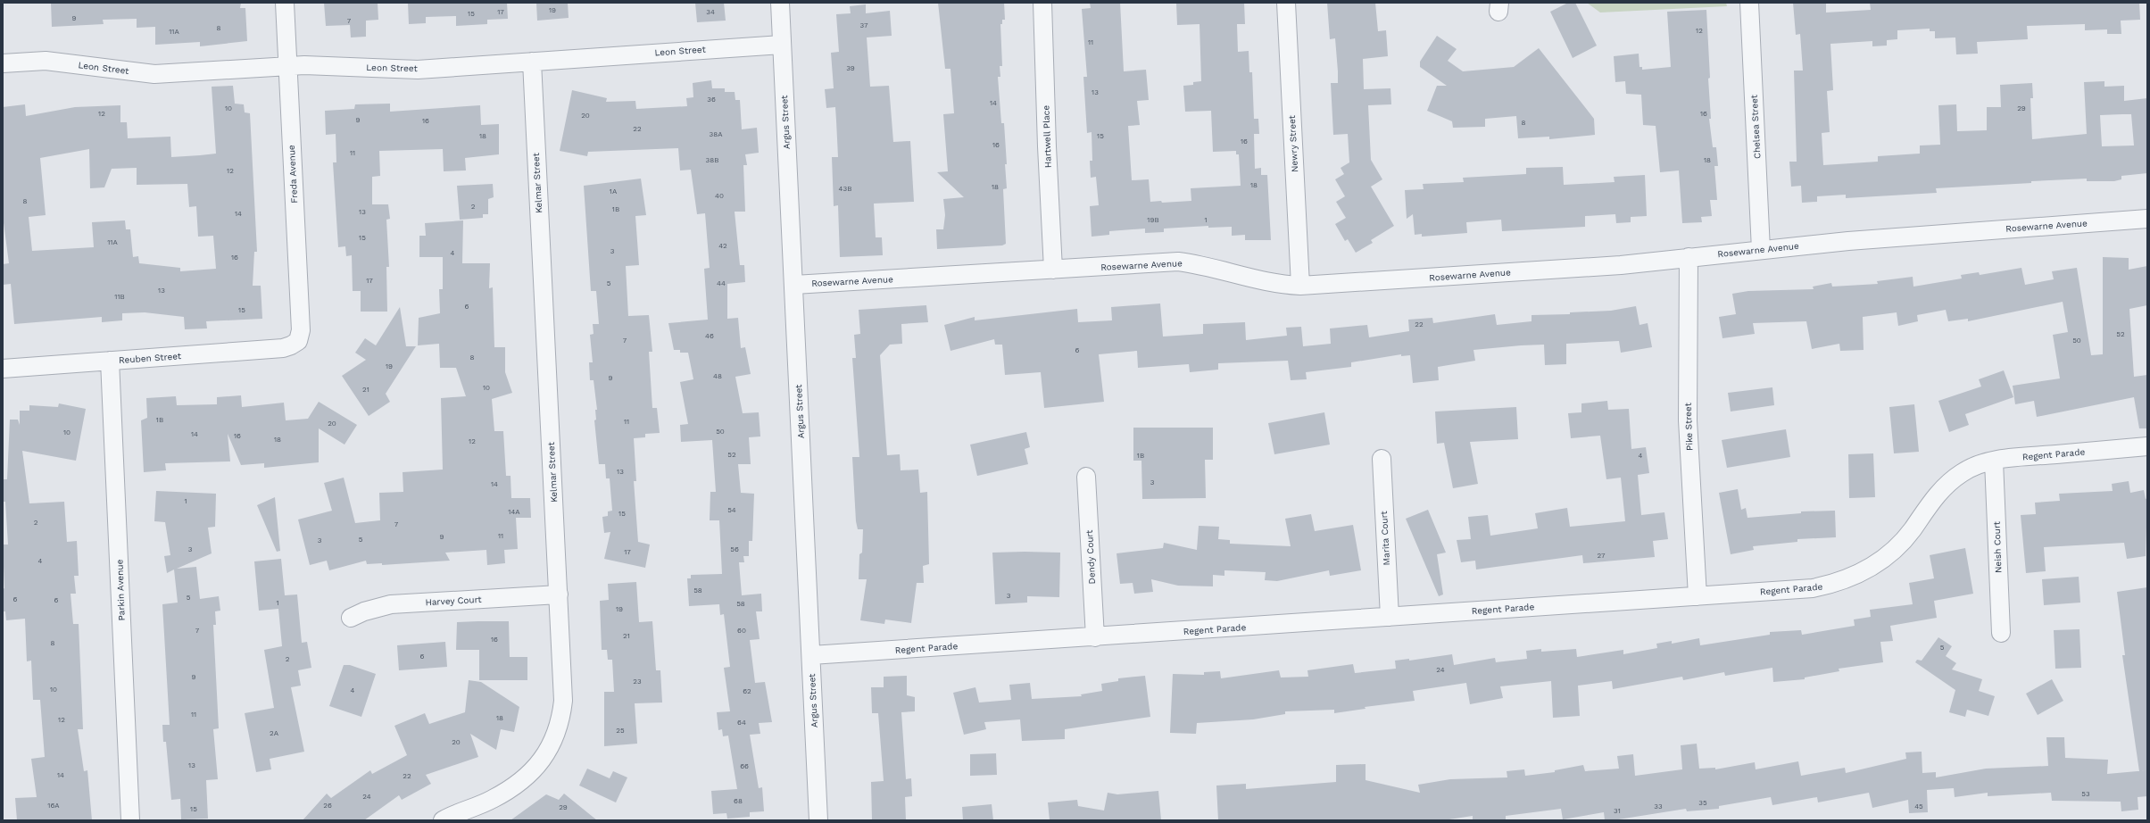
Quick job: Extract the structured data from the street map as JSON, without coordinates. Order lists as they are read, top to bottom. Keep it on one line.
{"streets":{"street":["Leon Street","Argus Street","Chelsea Street","Hartwell Place","Newry Street","Freda Avenue","Kelmar Street","Rosewarne Avenue","Reuben Street","Pike Street","Regent Parade","Marita Court","Neish Court","Dendy Court","Parkin Avenue","Harvey Court"]},"crossings":[["Leon Street","Argus Street"],["Leon Street","Freda Avenue"],["Leon Street","Kelmar Street"],["Argus Street","Rosewarne Avenue"],["Argus Street","Regent Parade"],["Chelsea Street","Rosewarne Avenue"],["Hartwell Place","Rosewarne Avenue"],["Newry Street","Rosewarne Avenue"],["Freda Avenue","Reuben Street"],["Kelmar Street","Harvey Court"],["Rosewarne Avenue","Pike Street"],["Reuben Street","Parkin Avenue"],["Pike Street","Regent Parade"],["Regent Parade","Marita Court"],["Regent Parade","Neish Court"],["Regent Parade","Dendy Court"]],"house_numbers":["19","17","34","15","9","7","37","8","12","11A","11","39","13","36","14","10","29","12","16","20","9","16","8","22","38A","18","15","16","16","11","38B","18","12","18","18","43B","1A","40","8","2","1B","13","14","19B","1","15","11A","42","3","4","16","17","5","44","13","11B","6","15","22","52","46","7","50","6","8","19","48","9","10","21","1B","11","20","50","10","14","16","18","12","52","1B","4","13","3","14","1","54","14A","15","2","7","11","9","5","3","3","56","17","27","4","58","3","5","6","6","1","58","19","7","60","21","16","8","5","6","2","24","9","23","10","4","62","11","18","12","64","25","2A","20","13","66","14","22","53","24","68","35","16A","26","33","45","29","15","31"]}
